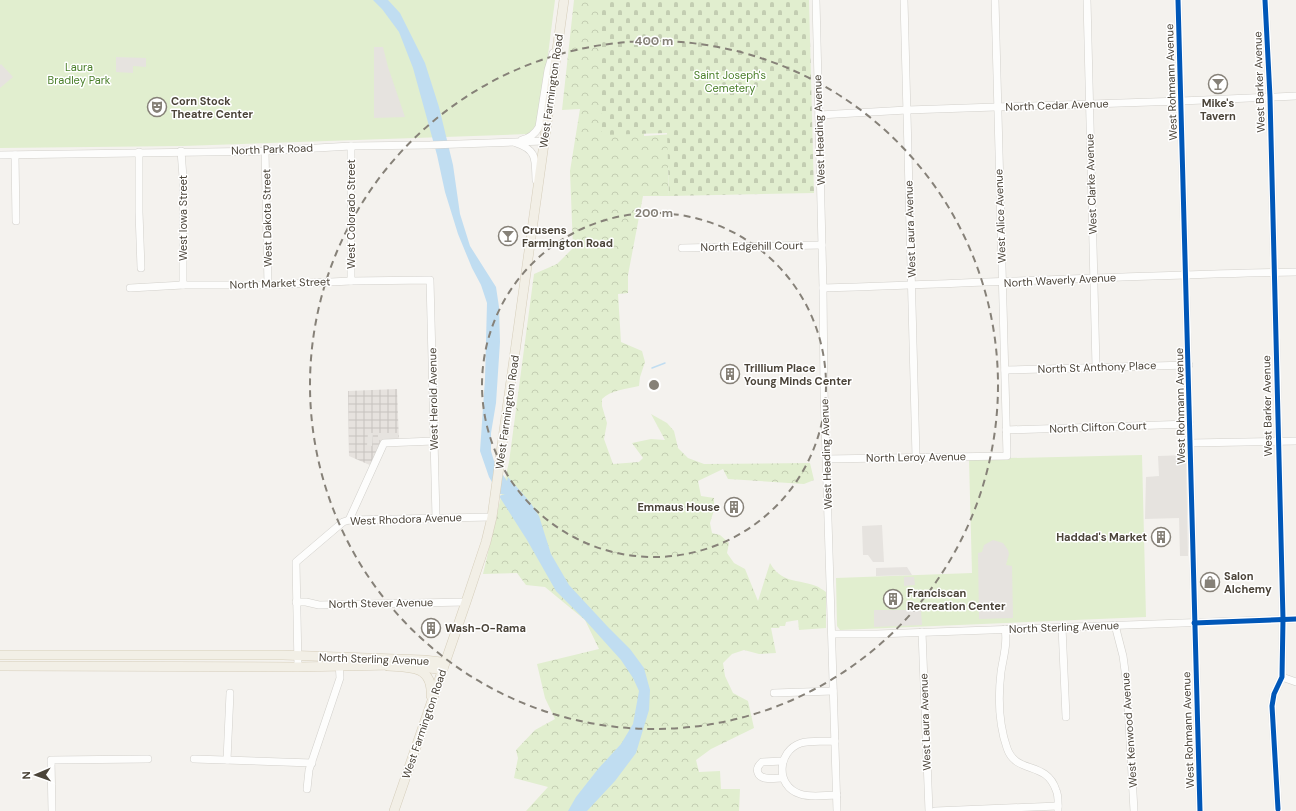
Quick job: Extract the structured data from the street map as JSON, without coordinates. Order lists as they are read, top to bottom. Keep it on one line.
{"streets":{"main road":["West Farmington Road","North Sterling Avenue"],"street":["West Rohmann Avenue","West Barker Avenue","North Cedar Avenue","West Heading Avenue","North Park Road","West Clarke Avenue","West Colorado Street","West Alice Avenue","West Iowa Street","West Dakota Street","West Laura Avenue","North Edgehill Court","North Waverly Avenue","North Market Street","North St Anthony Place","West Herold Avenue","North Clifton Court","North Leroy Avenue","West Rhodora Avenue","North Stever Avenue","West Kenwood Avenue"]},"crossings":[["West Rohmann Avenue","North Cedar Avenue"],["West Rohmann Avenue","North Waverly Avenue"],["West Rohmann Avenue","North St Anthony Place"],["West Rohmann Avenue","North Clifton Court"],["West Rohmann Avenue","North Sterling Avenue"],["West Barker Avenue","North Cedar Avenue"],["West Barker Avenue","North Waverly Avenue"],["West Barker Avenue","North Sterling Avenue"],["West Farmington Road","North Park Road"],["West Farmington Road","West Rhodora Avenue"],["West Farmington Road","North Stever Avenue"],["West Farmington Road","North Sterling Avenue"],["North Cedar Avenue","West Heading Avenue"],["North Cedar Avenue","West Clarke Avenue"],["North Cedar Avenue","West Alice Avenue"],["North Cedar Avenue","West Laura Avenue"],["West Heading Avenue","North Edgehill Court"],["West Heading Avenue","North Waverly Avenue"],["West Heading Avenue","North Leroy Avenue"],["West Heading Avenue","North Sterling Avenue"],["North Park Road","West Colorado Street"],["North Park Road","West Iowa Street"],["North Park Road","West Dakota Street"],["West Clarke Avenue","North Waverly Avenue"],["West Clarke Avenue","North St Anthony Place"],["West Colorado Street","North Market Street"],["West Alice Avenue","North Waverly Avenue"],["West Alice Avenue","North St Anthony Place"],["West Alice Avenue","North Clifton Court"],["West Alice Avenue","North Leroy Avenue"],["West Iowa Street","North Market Street"],["West Dakota Street","North Market Street"],["West Laura Avenue","North Waverly Avenue"],["West Laura Avenue","North Leroy Avenue"],["West Laura Avenue","North Sterling Avenue"],["North Market Street","West Herold Avenue"],["West Herold Avenue","West Rhodora Avenue"],["West Rhodora Avenue","North Stever Avenue"],["West Rhodora Avenue","North Sterling Avenue"],["North Sterling Avenue","West Kenwood Avenue"]],"parks":["Laura Bradley Park","Saint Joseph's Cemetery"],"places":{"bar":["Mike's Tavern","Crusens Farmington Road"],"theatre":["Corn Stock Theatre Center"],"building":["Trillium Place Young Minds Center","Emmaus House","Haddad's Market","Franciscan Recreation Center","Wash-O-Rama"],"shop":["Salon Alchemy"]},"north":"left","rings":["400 m","200 m"]}
